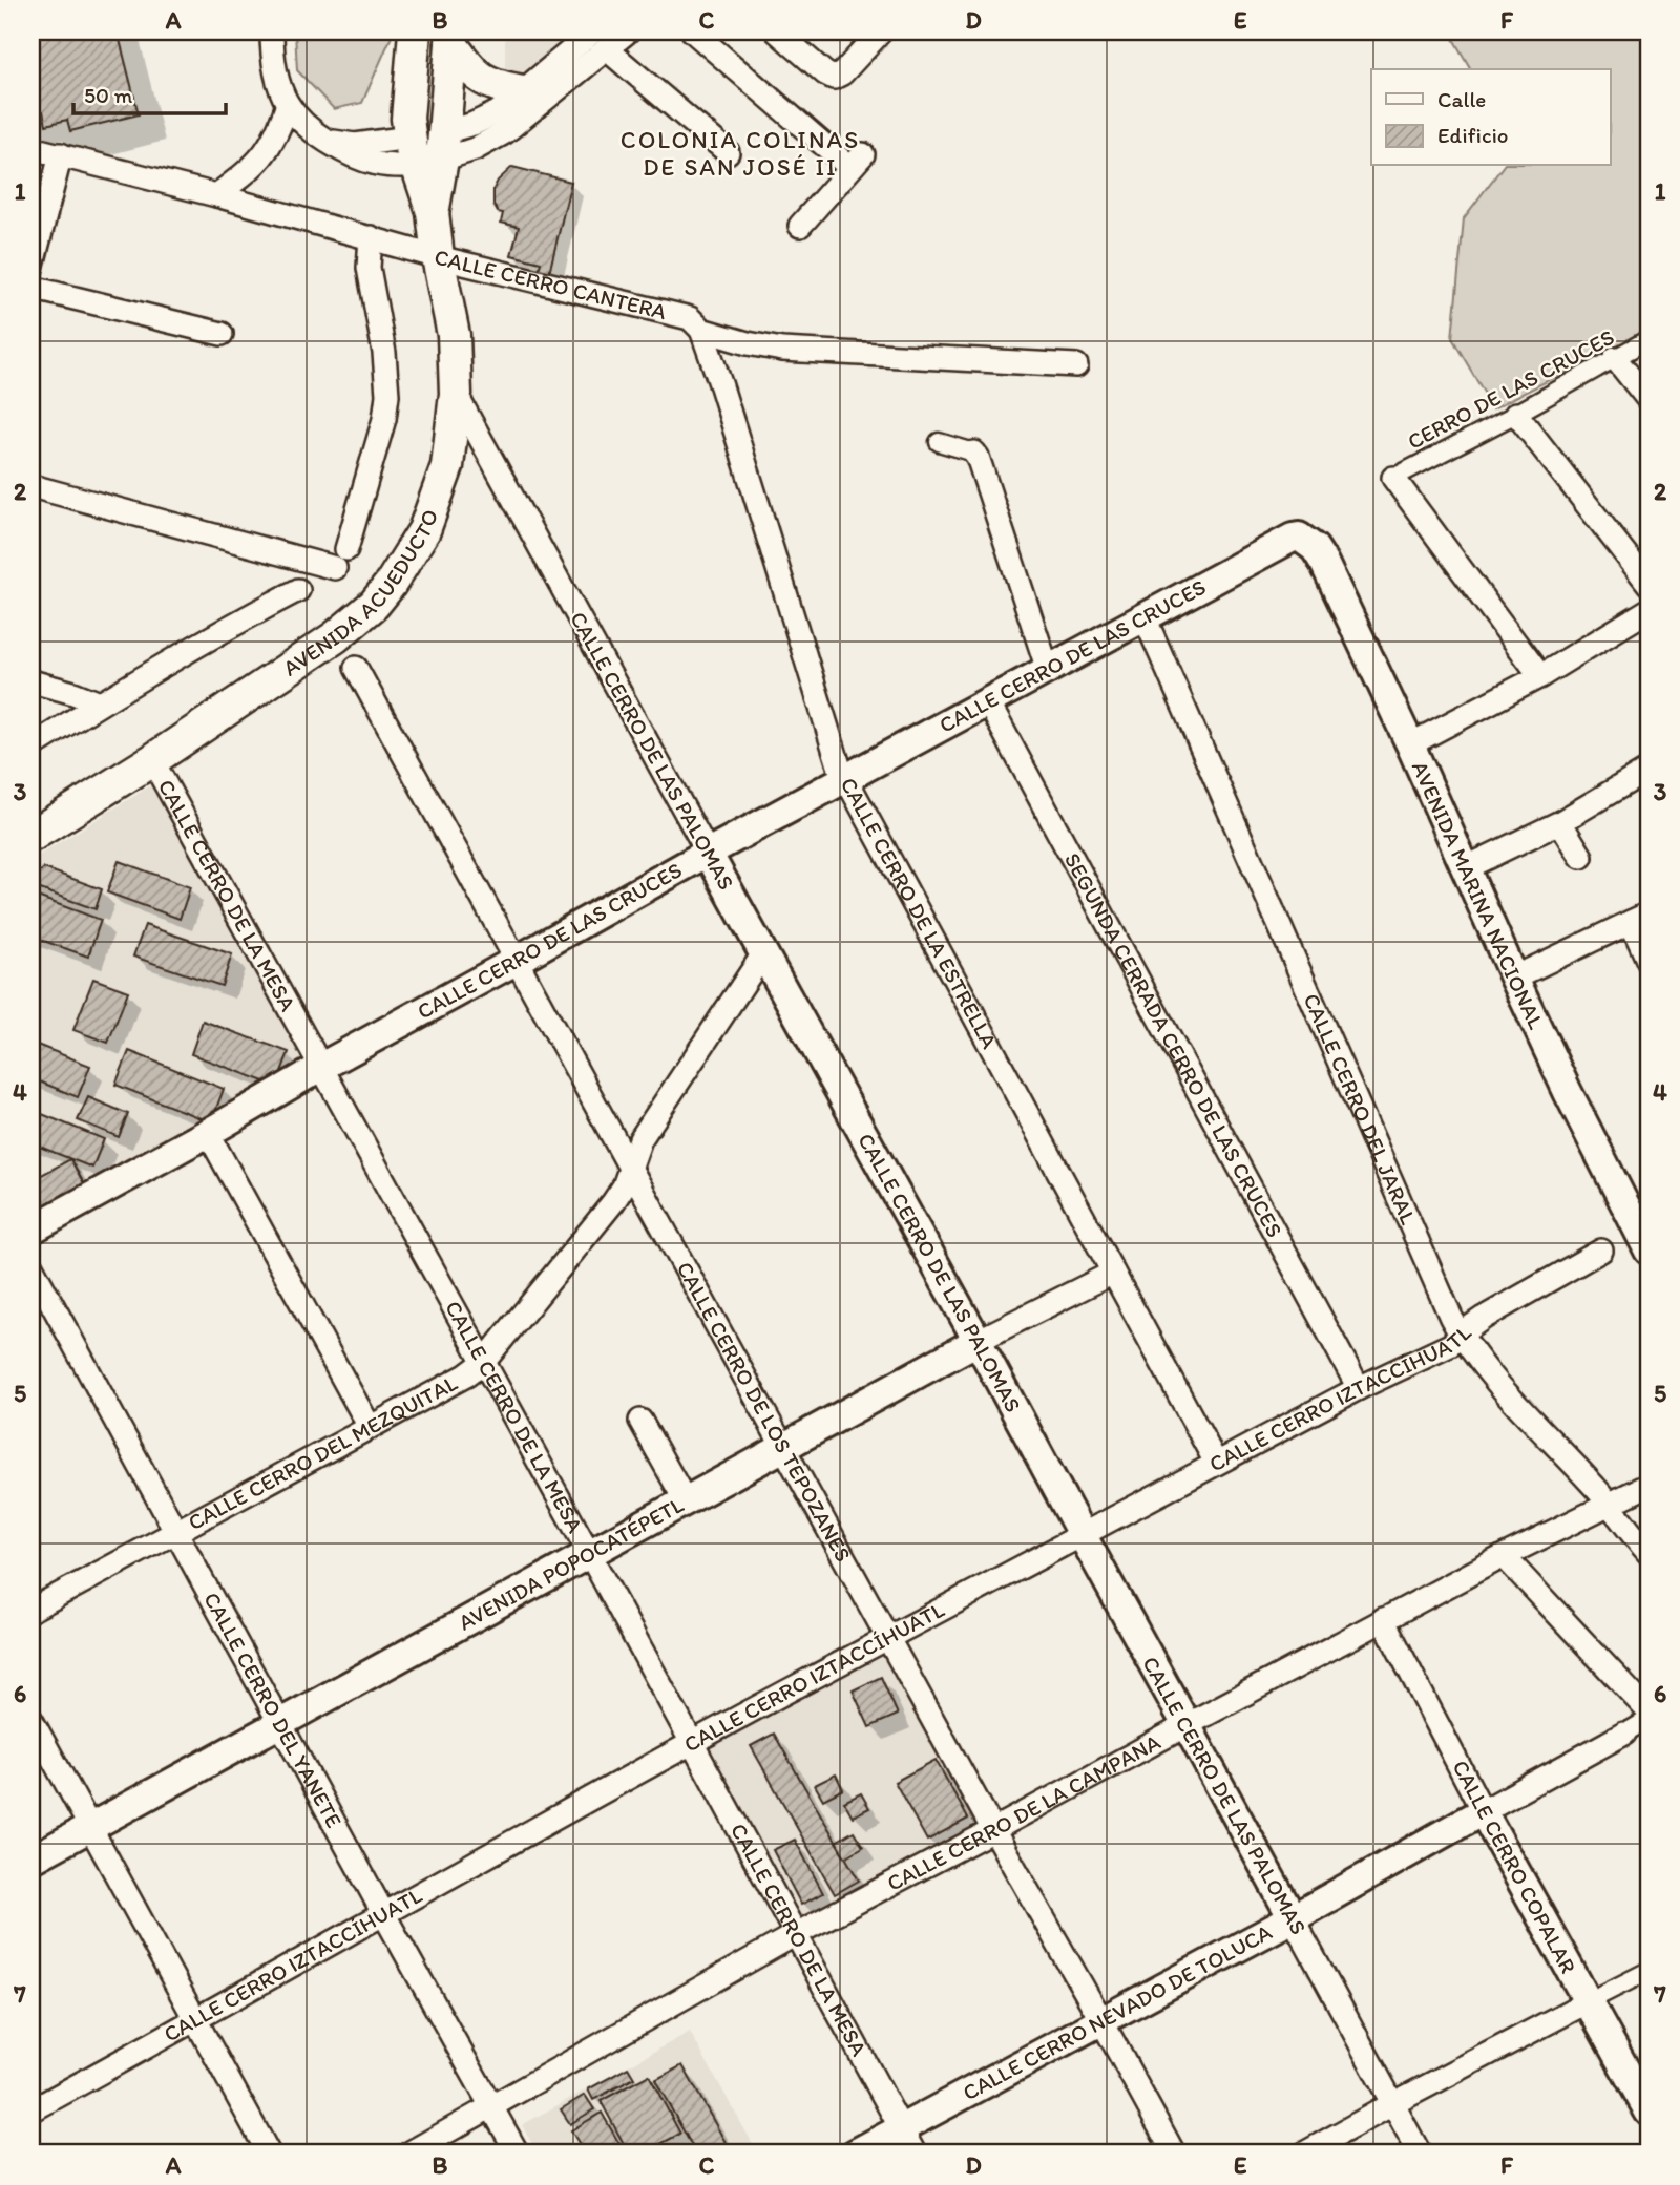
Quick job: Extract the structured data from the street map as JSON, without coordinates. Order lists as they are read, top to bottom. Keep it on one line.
{"streets":{"main road":["AVENIDA ACUEDUCTO"],"street":["CALLE CERRO CANTERA","CERRO DE LAS CRUCES","CALLE CERRO DE LAS CRUCES","CALLE CERRO DE LAS PALOMAS","AVENIDA MARINA NACIONAL","CALLE CERRO DE LA MESA","CALLE CERRO DE LA ESTRELLA","SEGUNDA CERRADA CERRO DE LAS CRUCES","CALLE CERRO DEL JARAL","CALLE CERRO IZTACCÍHUATL","CALLE CERRO DE LOS TEPOZANES","CALLE CERRO DEL MEZQUITAL","AVENIDA POPOCATÉPETL","CALLE CERRO DEL YANETE","CALLE CERRO DE LA CAMPANA","CALLE CERRO COPALAR","CALLE CERRO NEVADO DE TOLUCA"]},"crossings":[["CALLE CERRO CANTERA","AVENIDA ACUEDUCTO"],["CALLE CERRO CANTERA","CALLE CERRO DE LA ESTRELLA"],["AVENIDA ACUEDUCTO","CALLE CERRO DE LAS PALOMAS"],["AVENIDA ACUEDUCTO","CALLE CERRO DE LA MESA"],["CALLE CERRO DE LAS CRUCES","CALLE CERRO DE LAS PALOMAS"],["CALLE CERRO DE LAS CRUCES","AVENIDA MARINA NACIONAL"],["CALLE CERRO DE LAS CRUCES","CALLE CERRO DE LA MESA"],["CALLE CERRO DE LAS CRUCES","CALLE CERRO DE LA ESTRELLA"],["CALLE CERRO DE LAS CRUCES","SEGUNDA CERRADA CERRO DE LAS CRUCES"],["CALLE CERRO DE LAS CRUCES","CALLE CERRO DEL JARAL"],["CALLE CERRO DE LAS CRUCES","CALLE CERRO DE LOS TEPOZANES"],["CALLE CERRO DE LAS PALOMAS","CALLE CERRO IZTACCÍHUATL"],["CALLE CERRO DE LAS PALOMAS","CALLE CERRO DEL MEZQUITAL"],["CALLE CERRO DE LAS PALOMAS","AVENIDA POPOCATÉPETL"],["CALLE CERRO DE LAS PALOMAS","CALLE CERRO DE LA CAMPANA"],["CALLE CERRO DE LAS PALOMAS","CALLE CERRO NEVADO DE TOLUCA"],["CALLE CERRO DE LA MESA","CALLE CERRO IZTACCÍHUATL"],["CALLE CERRO DE LA MESA","CALLE CERRO DEL MEZQUITAL"],["CALLE CERRO DE LA MESA","AVENIDA POPOCATÉPETL"],["CALLE CERRO DE LA MESA","CALLE CERRO DE LA CAMPANA"],["CALLE CERRO DE LA MESA","CALLE CERRO NEVADO DE TOLUCA"],["CALLE CERRO DE LA ESTRELLA","CALLE CERRO IZTACCÍHUATL"],["CALLE CERRO DE LA ESTRELLA","AVENIDA POPOCATÉPETL"],["SEGUNDA CERRADA CERRO DE LAS CRUCES","CALLE CERRO IZTACCÍHUATL"],["CALLE CERRO DEL JARAL","CALLE CERRO IZTACCÍHUATL"],["CALLE CERRO DEL JARAL","CALLE CERRO DE LA CAMPANA"],["CALLE CERRO IZTACCÍHUATL","CALLE CERRO DE LOS TEPOZANES"],["CALLE CERRO IZTACCÍHUATL","CALLE CERRO DEL YANETE"],["CALLE CERRO DE LOS TEPOZANES","CALLE CERRO DEL MEZQUITAL"],["CALLE CERRO DE LOS TEPOZANES","AVENIDA POPOCATÉPETL"],["CALLE CERRO DE LOS TEPOZANES","CALLE CERRO DE LA CAMPANA"],["CALLE CERRO DE LOS TEPOZANES","CALLE CERRO NEVADO DE TOLUCA"],["CALLE CERRO DEL MEZQUITAL","CALLE CERRO DEL YANETE"],["AVENIDA POPOCATÉPETL","CALLE CERRO DEL YANETE"],["CALLE CERRO DEL YANETE","CALLE CERRO DE LA CAMPANA"],["CALLE CERRO DE LA CAMPANA","CALLE CERRO COPALAR"],["CALLE CERRO COPALAR","CALLE CERRO NEVADO DE TOLUCA"]],"districts":["COLONIA COLINAS DE SAN JOSÉ II"],"legend":["Calle","Edificio"],"scale_bar":"50 m","grid":{"columns":["A","B","C","D","E","F"],"rows":["1","2","3","4","5","6","7"]}}
